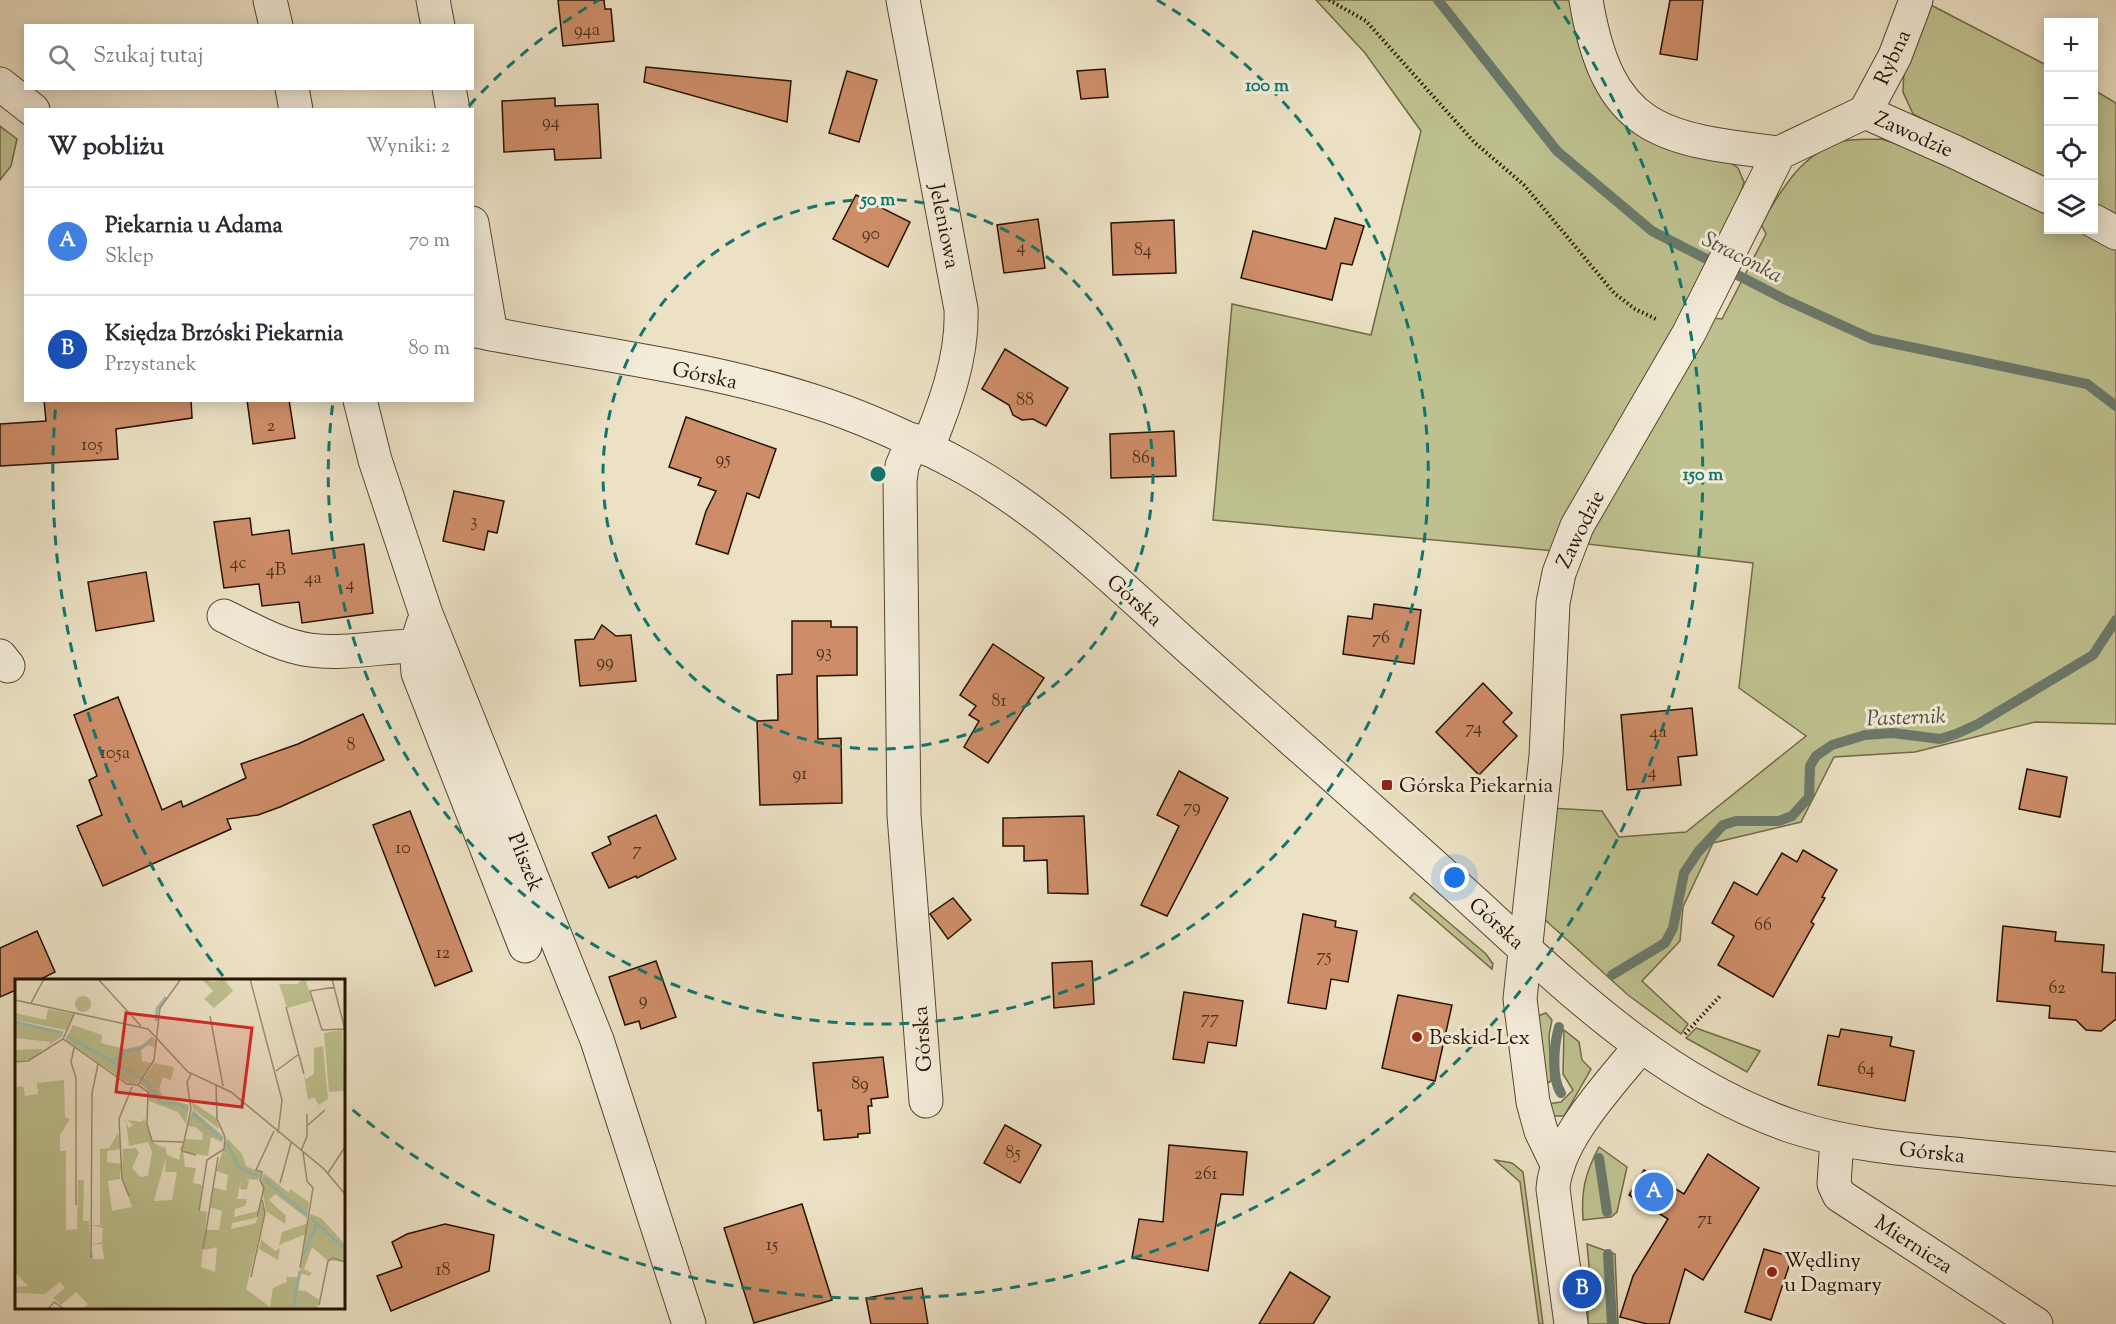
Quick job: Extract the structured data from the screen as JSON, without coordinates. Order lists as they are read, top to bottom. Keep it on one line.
{"streets":{"street":["Rybna","Zawodzie","Jeleniowa","Górska","Pliszek","Miernicza"]},"crossings":[["Rybna","Zawodzie"],["Zawodzie","Górska"],["Jeleniowa","Górska"],["Górska","Miernicza"]],"water":["Straconka","Pasternik"],"places":{"transit":["Górska Piekarnia"],"other":["Beskid-Lex","Wędliny u Dagmary"]},"house_numbers":["94a","94","90","4","84","88","2","105","86","95","3","4c","4B","4a","4","76","93","99","81","74","4a","8","105a","4","91","79","10","7","66","12","75","62","9","77","64","89","85","261","71","15","18"],"page":{"map_buttons":["+","−"],"search":"Szukaj tutaj","heading":["W pobliżu","Wyniki: 2"],"list":[{"mark":"A","name":"Piekarnia u Adama","note":"Sklep","value":"70 m"},{"mark":"B","name":"Księdza Brzóski Piekarnia","note":"Przystanek","value":"80 m"}],"pins":["A","B"]},"rings":["100 m","50 m","150 m"]}
